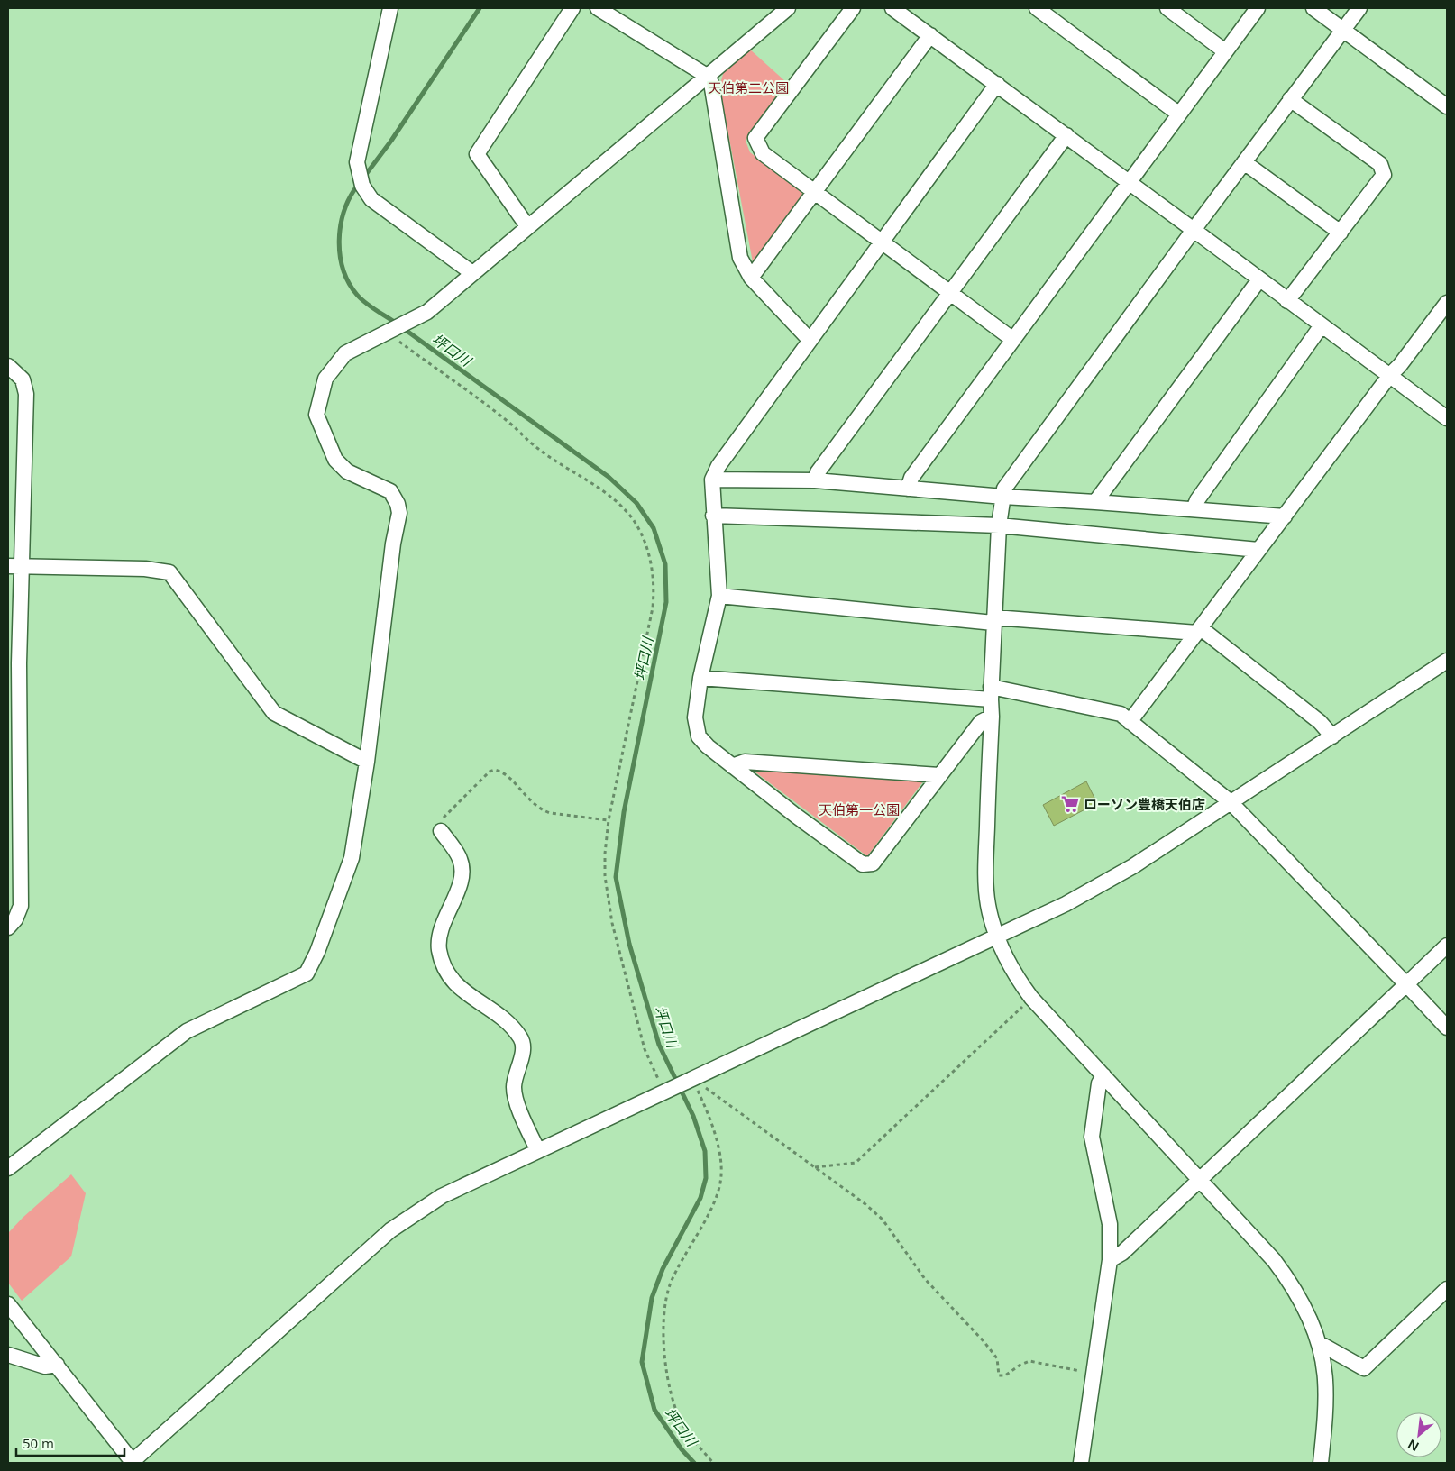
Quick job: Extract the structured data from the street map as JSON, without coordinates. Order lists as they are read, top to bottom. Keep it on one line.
{"water":["坪口川"],"parks":["天伯第二公園","天伯第一公園"],"places":{"supermarket":["ローソン豊橋天伯店"]},"scale_bar":"50 m","north":"bottom left"}
